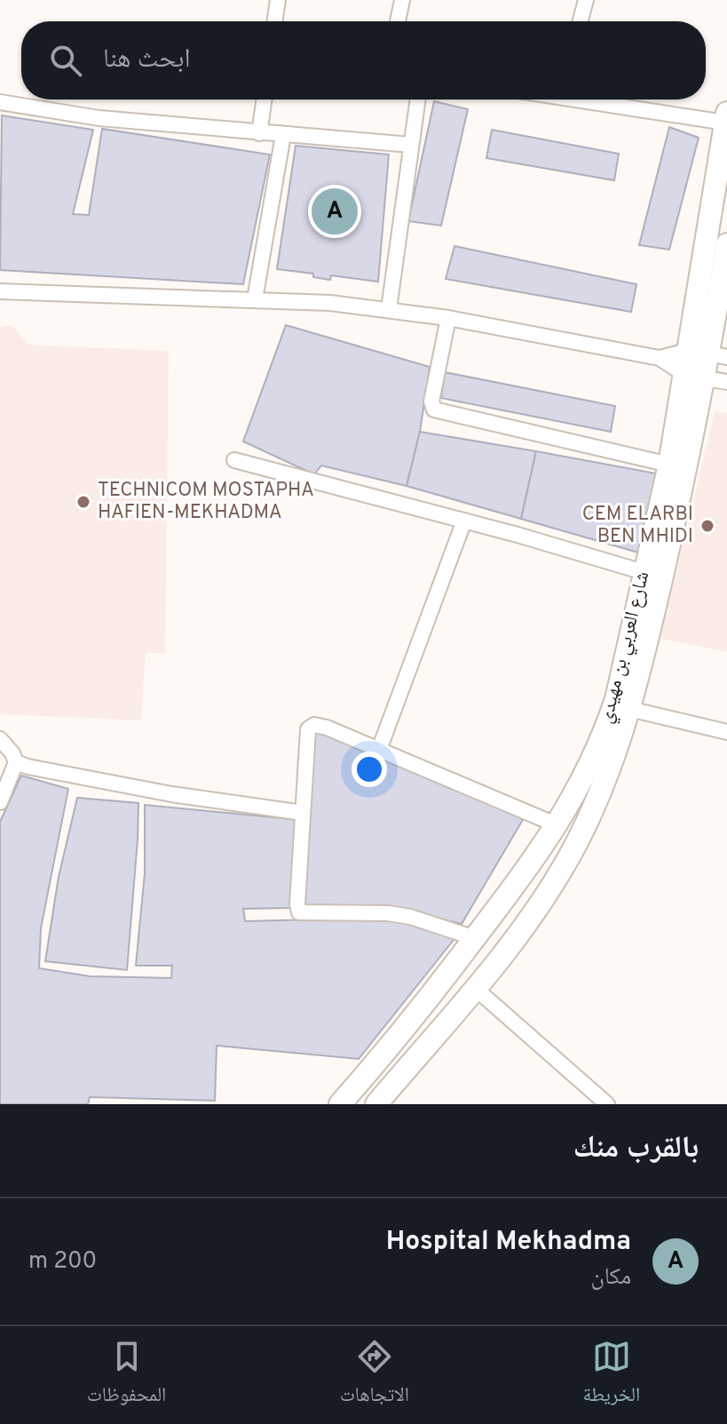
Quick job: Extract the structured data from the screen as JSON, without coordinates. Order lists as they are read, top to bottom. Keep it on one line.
{"streets":{"main road":["شارع العربي بن مهيدي"]},"places":["TECHNICOM MOSTAPHA HAFIEN-MEKHADMA","CEM ELARBI BEN MHIDI"],"page":{"search":"ابحث هنا","pins":"A","heading":"بالقرب منك","list":[{"mark":"A","name":"Hospital Mekhadma","note":"مكان","value":"200 m"}],"nav":["الخريطة","الاتجاهات","المحفوظات"]}}
